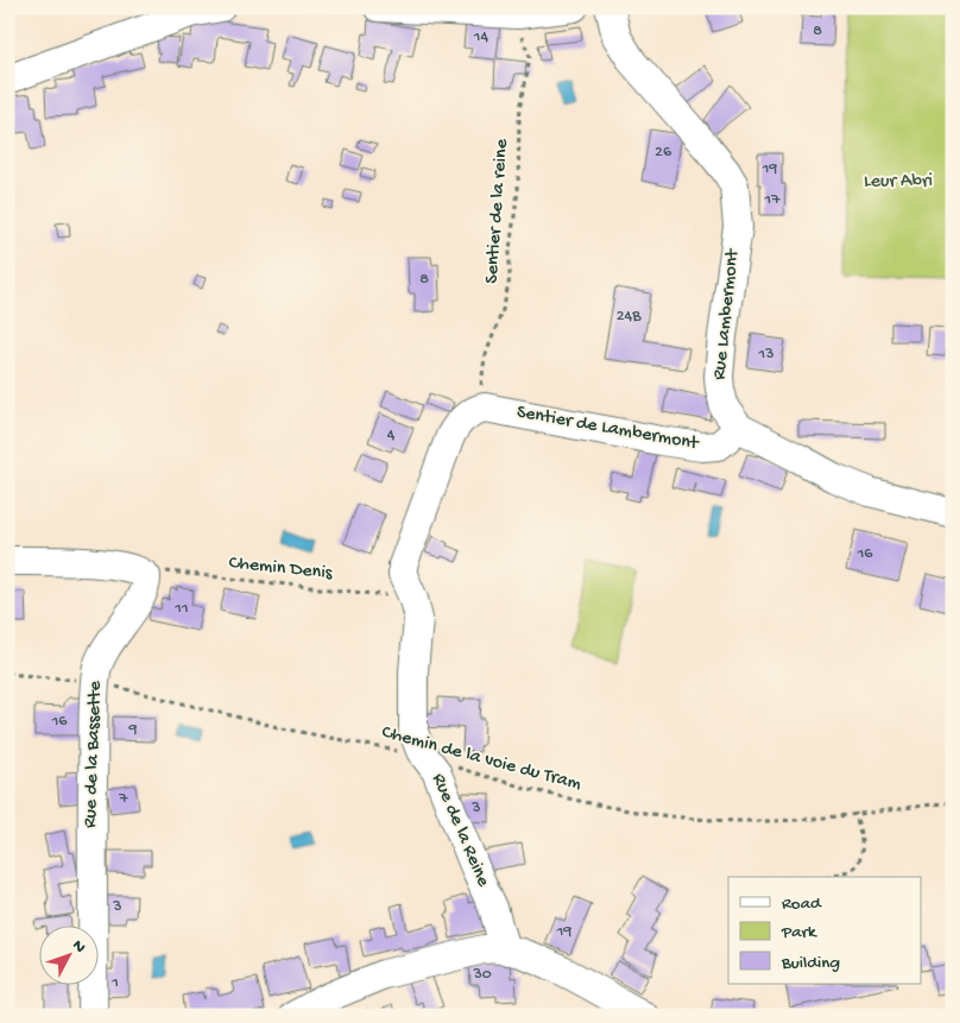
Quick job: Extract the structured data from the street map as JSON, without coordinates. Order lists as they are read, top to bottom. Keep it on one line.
{"streets":{"street":["Rue Lambermont","Sentier de Lambermont","Rue de la Bassette","Rue de la Reine"],"path":["Sentier de la reine","Chemin Denis","Chemin de la voie du Tram"]},"crossings":[["Sentier de la reine","Sentier de Lambermont"],["Sentier de la reine","Rue de la Reine"],["Rue Lambermont","Sentier de Lambermont"],["Sentier de Lambermont","Rue de la Reine"],["Chemin Denis","Rue de la Bassette"],["Chemin Denis","Rue de la Reine"],["Rue de la Bassette","Chemin de la voie du Tram"],["Chemin de la voie du Tram","Rue de la Reine"]],"parks":["Leur Abri"],"house_numbers":["8","14","26","19","17","8","24B","13","4","16","11","16","9","7","3","3","19","30","1"],"legend":["Road","Park","Building"],"north":"top right"}
